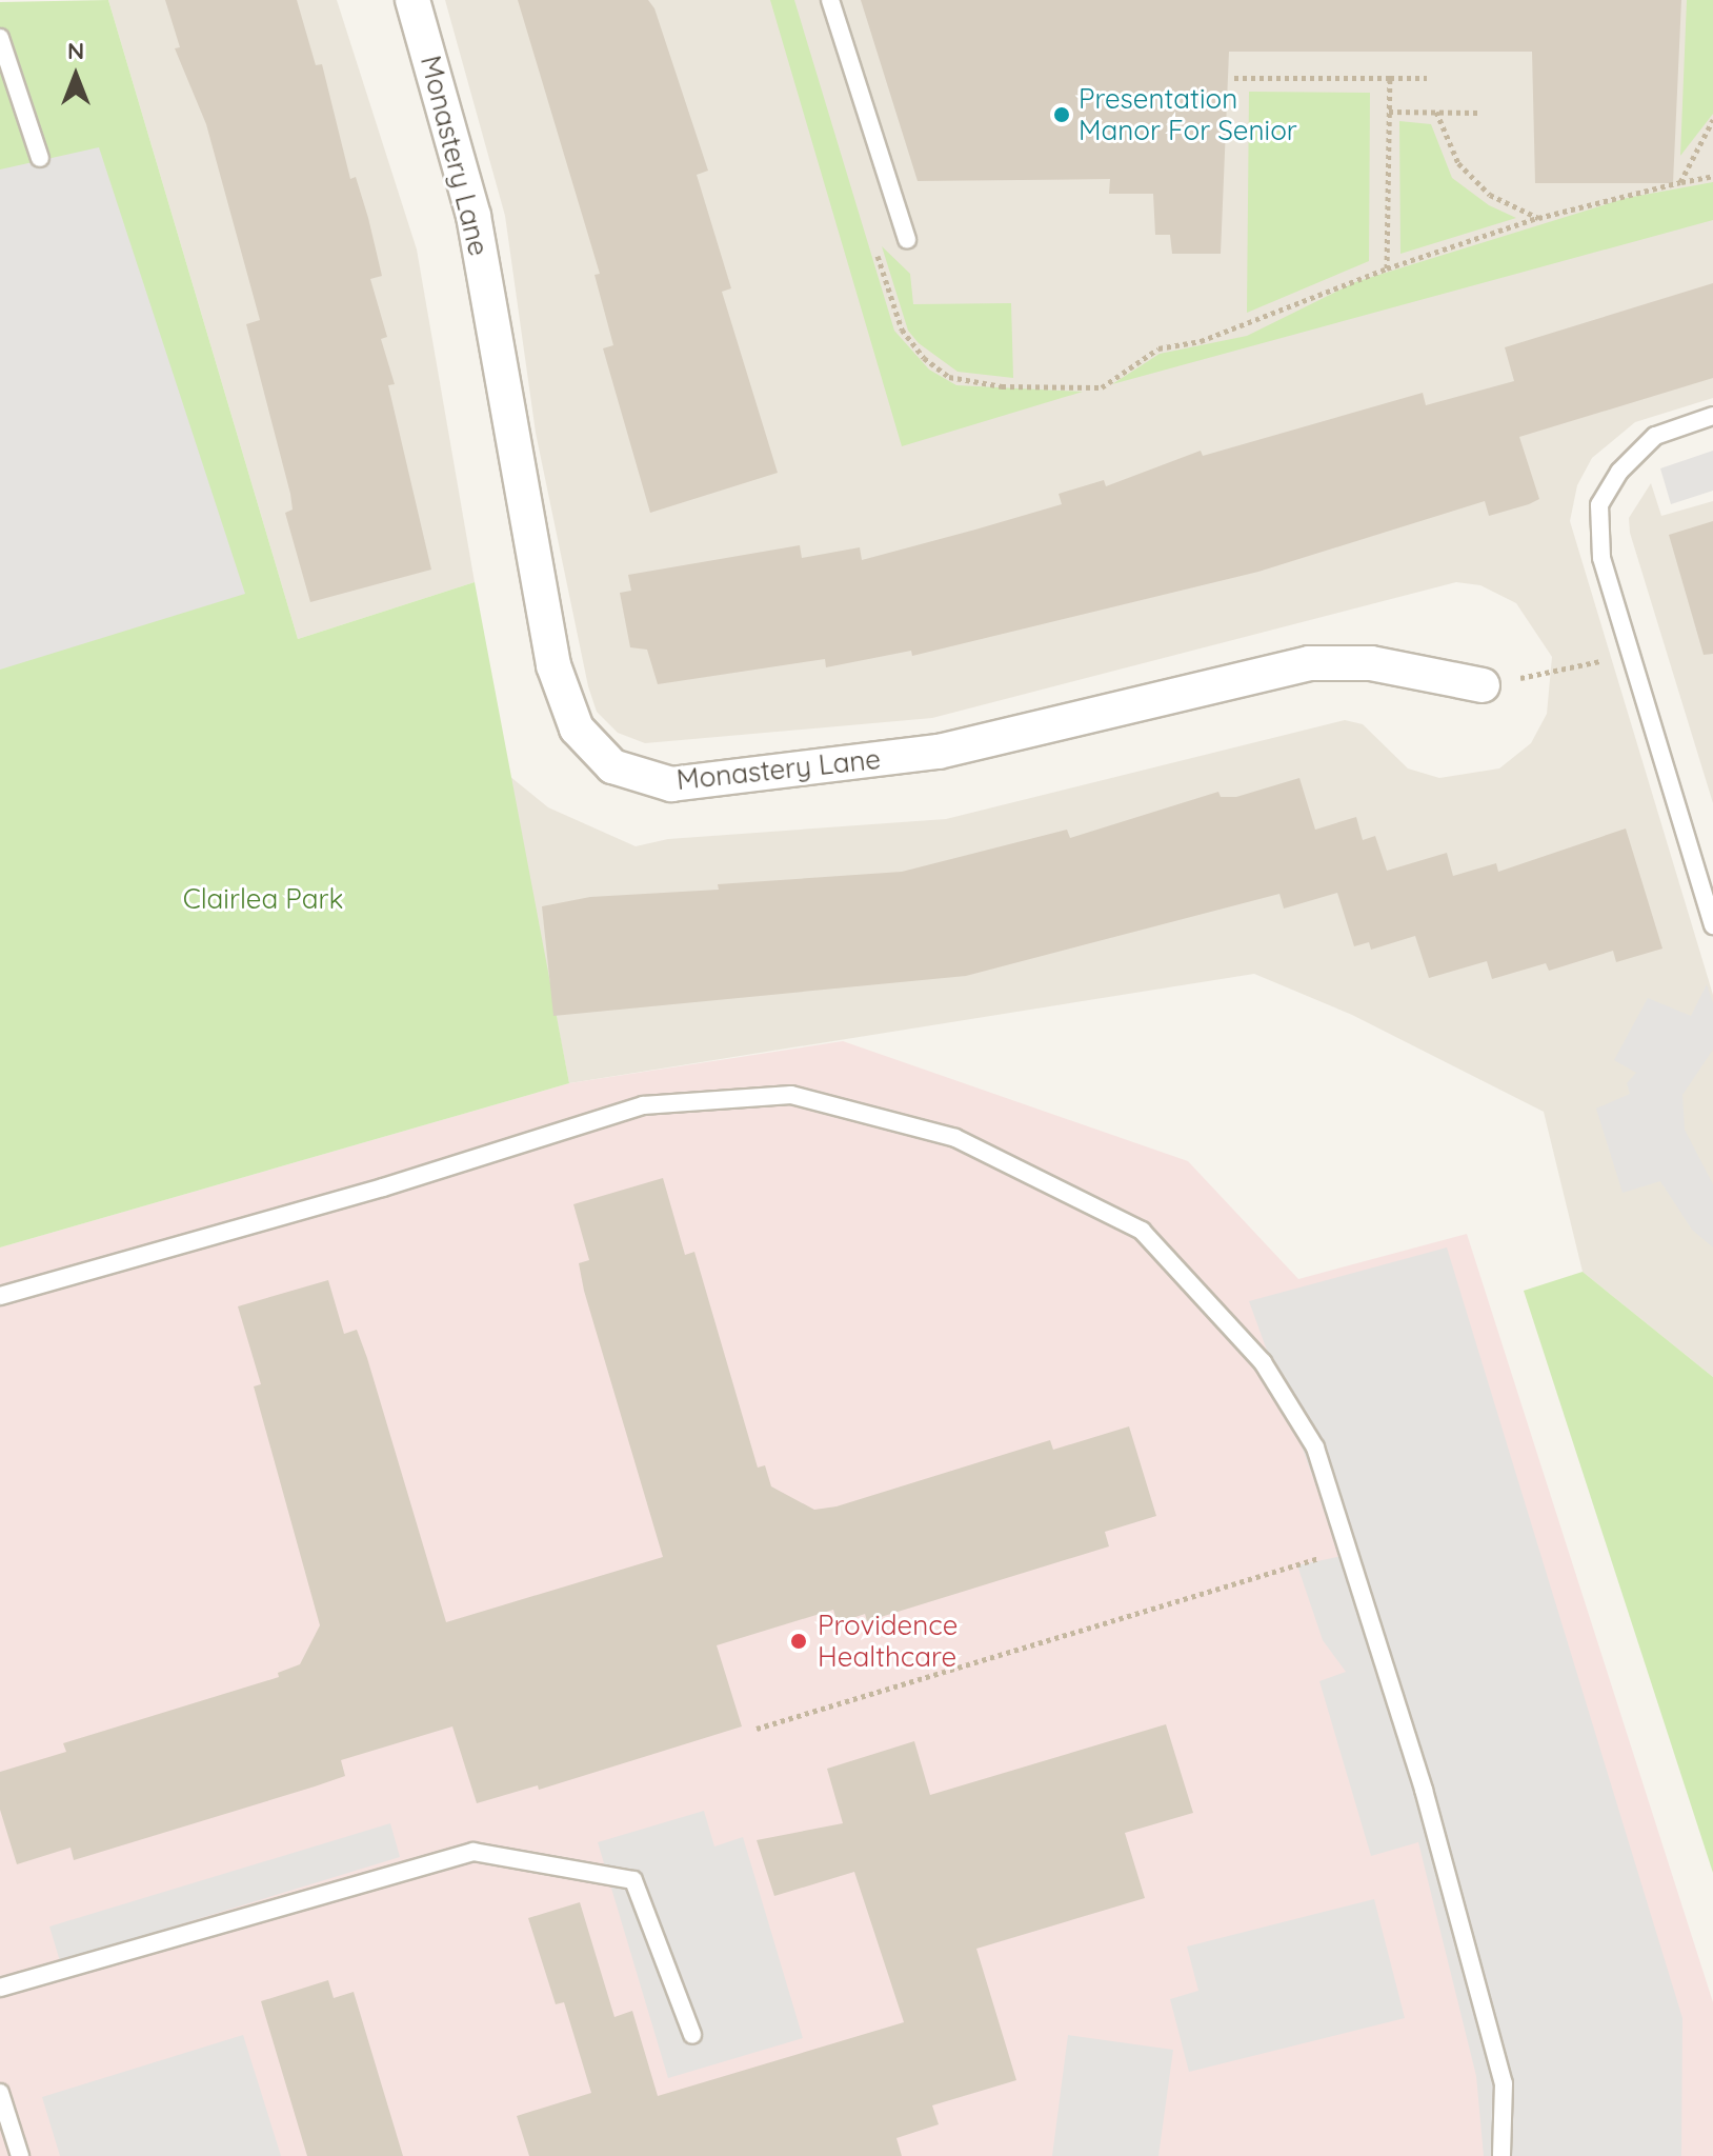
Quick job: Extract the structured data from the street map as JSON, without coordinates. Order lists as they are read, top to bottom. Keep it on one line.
{"streets":{"street":["Monastery Lane"]},"parks":["Clairlea Park"],"places":["Presentation Manor For Senior","Providence Healthcare"],"north":"top"}
